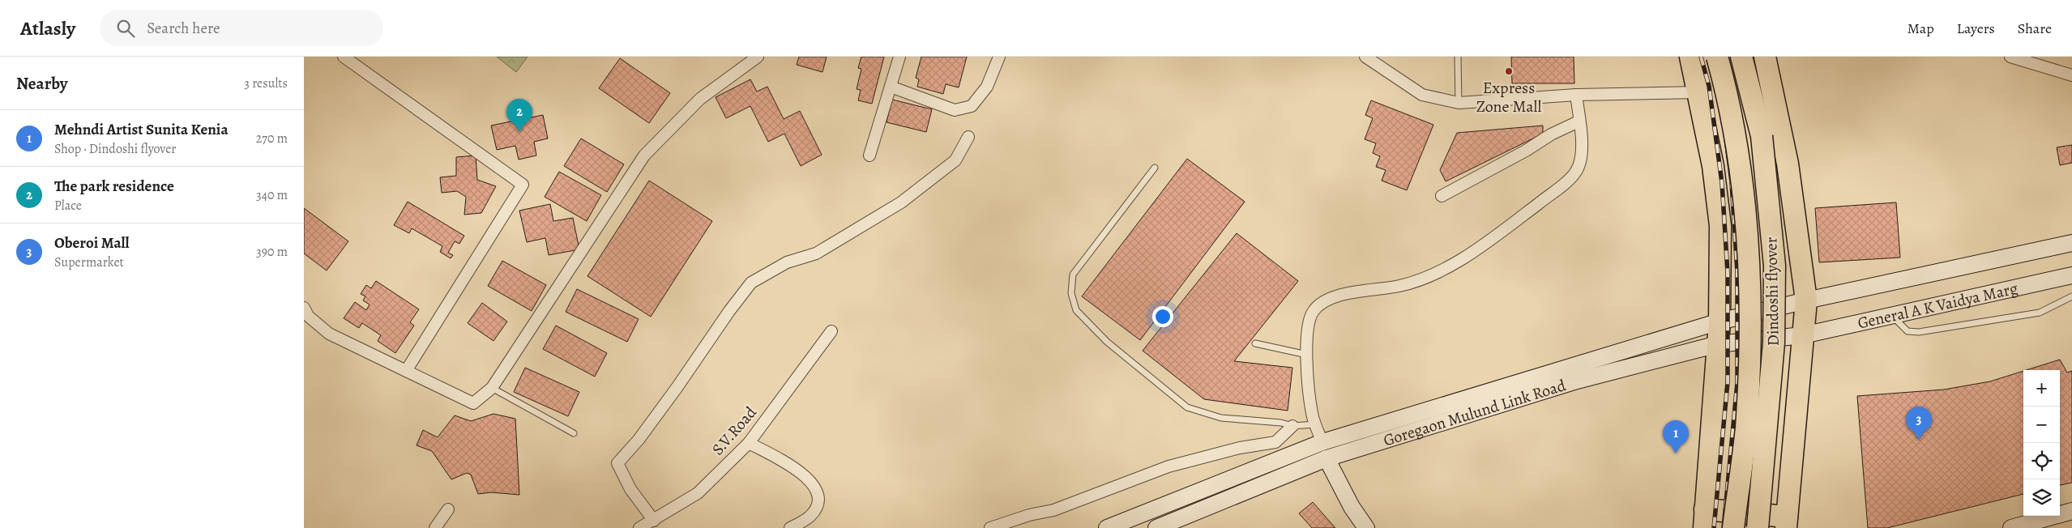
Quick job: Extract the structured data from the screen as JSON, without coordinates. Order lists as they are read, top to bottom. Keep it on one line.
{"streets":{"highway":["Dindoshi flyover"],"main road":["General A K Vaidya Marg","Goregaon Mulund Link Road"],"street":["S.V.Road"]},"crossings":[["General A K Vaidya Marg","Goregaon Mulund Link Road"]],"places":["Express Zone Mall"],"page":{"header":"Atlasly","search":"Search here","nav":["Map","Layers","Share"],"heading":["Nearby","3 results"],"pins":["2","3","1"],"list":[{"mark":"1","name":"Mehndi Artist Sunita Kenia","note":"Shop · Dindoshi flyover","value":"270 m"},{"mark":"2","name":"The park residence","note":"Place","value":"340 m"},{"mark":"3","name":"Oberoi Mall","note":"Supermarket","value":"390 m"}],"map_buttons":["+","−"]}}
